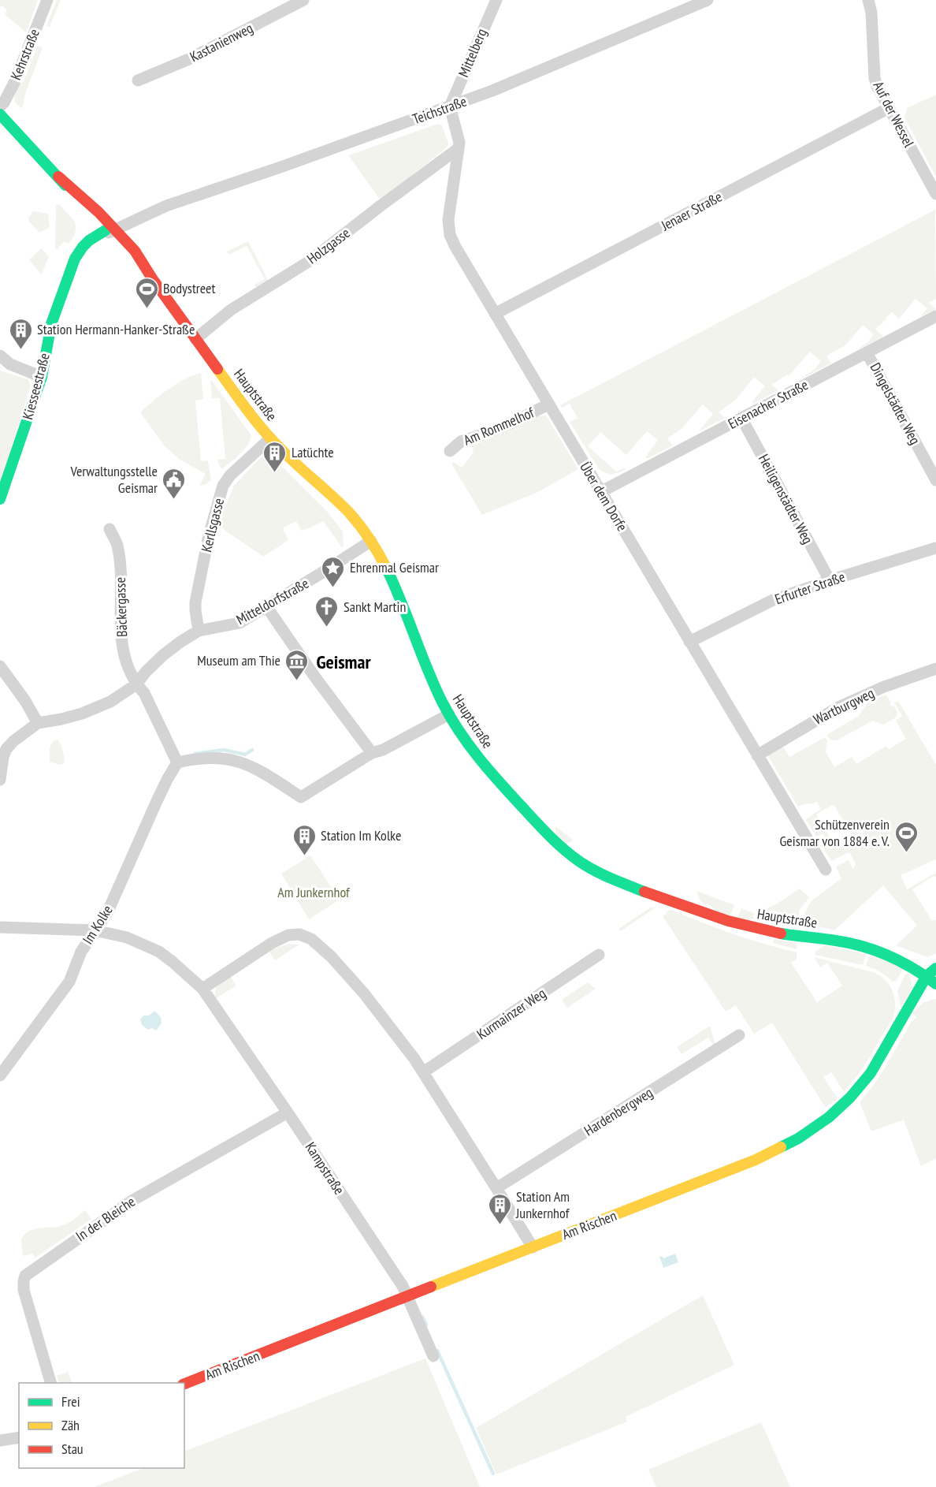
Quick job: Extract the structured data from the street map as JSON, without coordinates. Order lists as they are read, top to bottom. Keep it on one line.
{"streets":{"main road":["Kiesseestraße","Hauptstraße","Am Rischen"],"street":["Kastanienweg","Mittelberg","Kehrstraße","Teichstraße","Auf der Wessel","Jenaer Straße","Holzgasse","Dingelstädter Weg","Eisenacher Straße","Am Rommelhof","Über dem Dorfe","Heiligenstädter Weg","Kerllsgasse","Erfurter Straße","Mitteldorfstraße","Bäckergasse","Wartburgweg","Im Kolke","Kurmainzer Weg","Hardenbergweg","Kampstraße","In der Bleiche"]},"crossings":[["Mittelberg","Teichstraße"],["Mittelberg","Über dem Dorfe"],["Teichstraße","Kiesseestraße"],["Teichstraße","Hauptstraße"],["Teichstraße","Über dem Dorfe"],["Auf der Wessel","Jenaer Straße"],["Jenaer Straße","Über dem Dorfe"],["Holzgasse","Hauptstraße"],["Holzgasse","Über dem Dorfe"],["Kiesseestraße","Hauptstraße"],["Hauptstraße","Kerllsgasse"],["Hauptstraße","Mitteldorfstraße"],["Hauptstraße","Am Rischen"],["Dingelstädter Weg","Eisenacher Straße"],["Eisenacher Straße","Über dem Dorfe"],["Eisenacher Straße","Heiligenstädter Weg"],["Am Rommelhof","Über dem Dorfe"],["Über dem Dorfe","Erfurter Straße"],["Über dem Dorfe","Wartburgweg"],["Heiligenstädter Weg","Erfurter Straße"],["Kerllsgasse","Mitteldorfstraße"],["Mitteldorfstraße","Bäckergasse"],["Im Kolke","Kampstraße"],["Kampstraße","In der Bleiche"],["Kampstraße","Am Rischen"]],"districts":["Geismar"],"parks":["Am Junkernhof"],"places":{"sports":["Bodystreet","Schützenverein Geismar von 1884 e. V."],"building":["Station Hermann-Hanker-Straße","Latüchte","Station Im Kolke","Station Am Junkernhof"],"public building":["Verwaltungsstelle Geismar"],"place":["Ehrenmal Geismar"],"church":["Sankt Martin"],"museum":["Museum am Thie"]},"legend":["Frei","Zäh","Stau"]}
